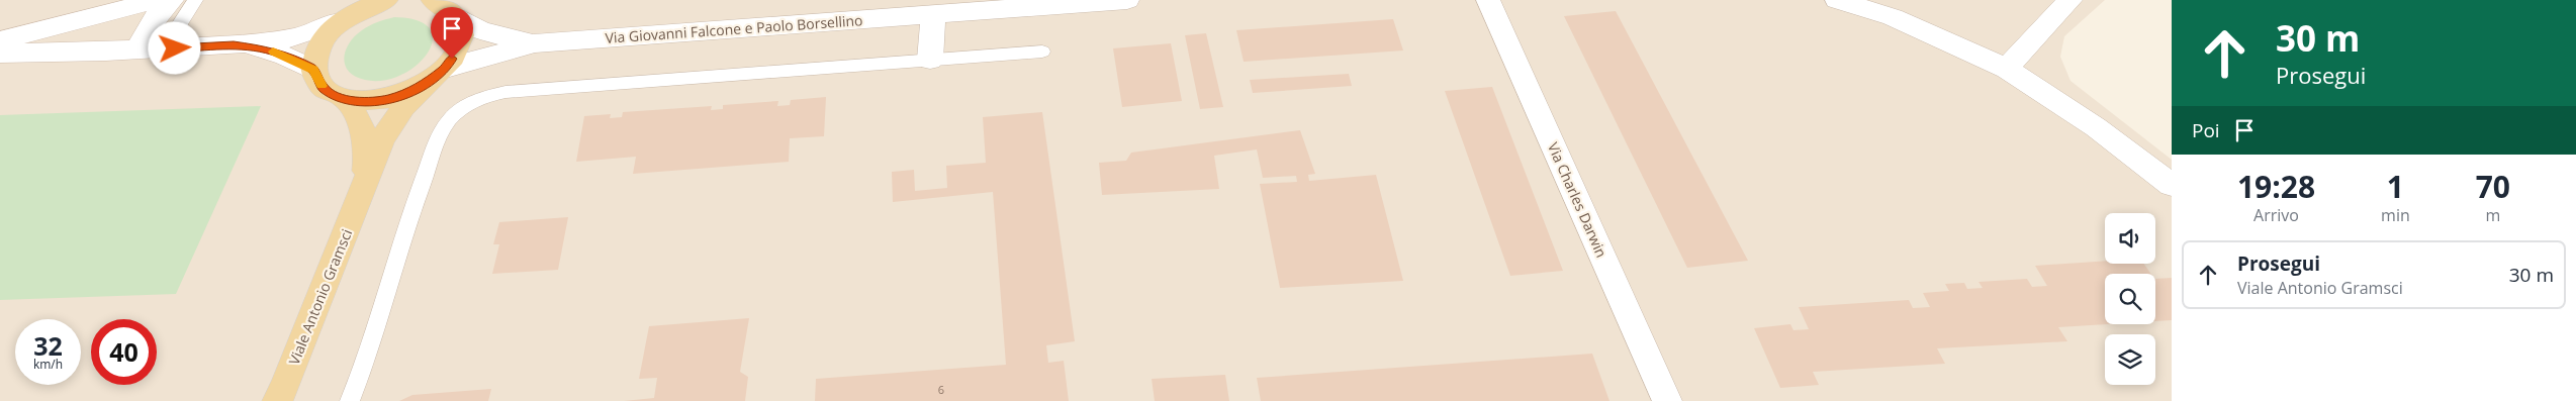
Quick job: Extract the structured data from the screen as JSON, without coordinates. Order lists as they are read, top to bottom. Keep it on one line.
{"streets":{"main road":["Viale Antonio Gramsci"],"street":["Via Giovanni Falcone e Paolo Borsellino","Via Charles Darwin"]},"crossings":[["Via Giovanni Falcone e Paolo Borsellino","Viale Antonio Gramsci"]],"house_numbers":["6"],"page":{"turn":["30 m","Prosegui"],"then":"Poi","eta":["19:28","Arrivo","1","min","70","m"],"list":[{"name":"Prosegui","note":"Viale Antonio Gramsci","value":"30 m"}],"speed":"32 km/h","limit":"40"}}
